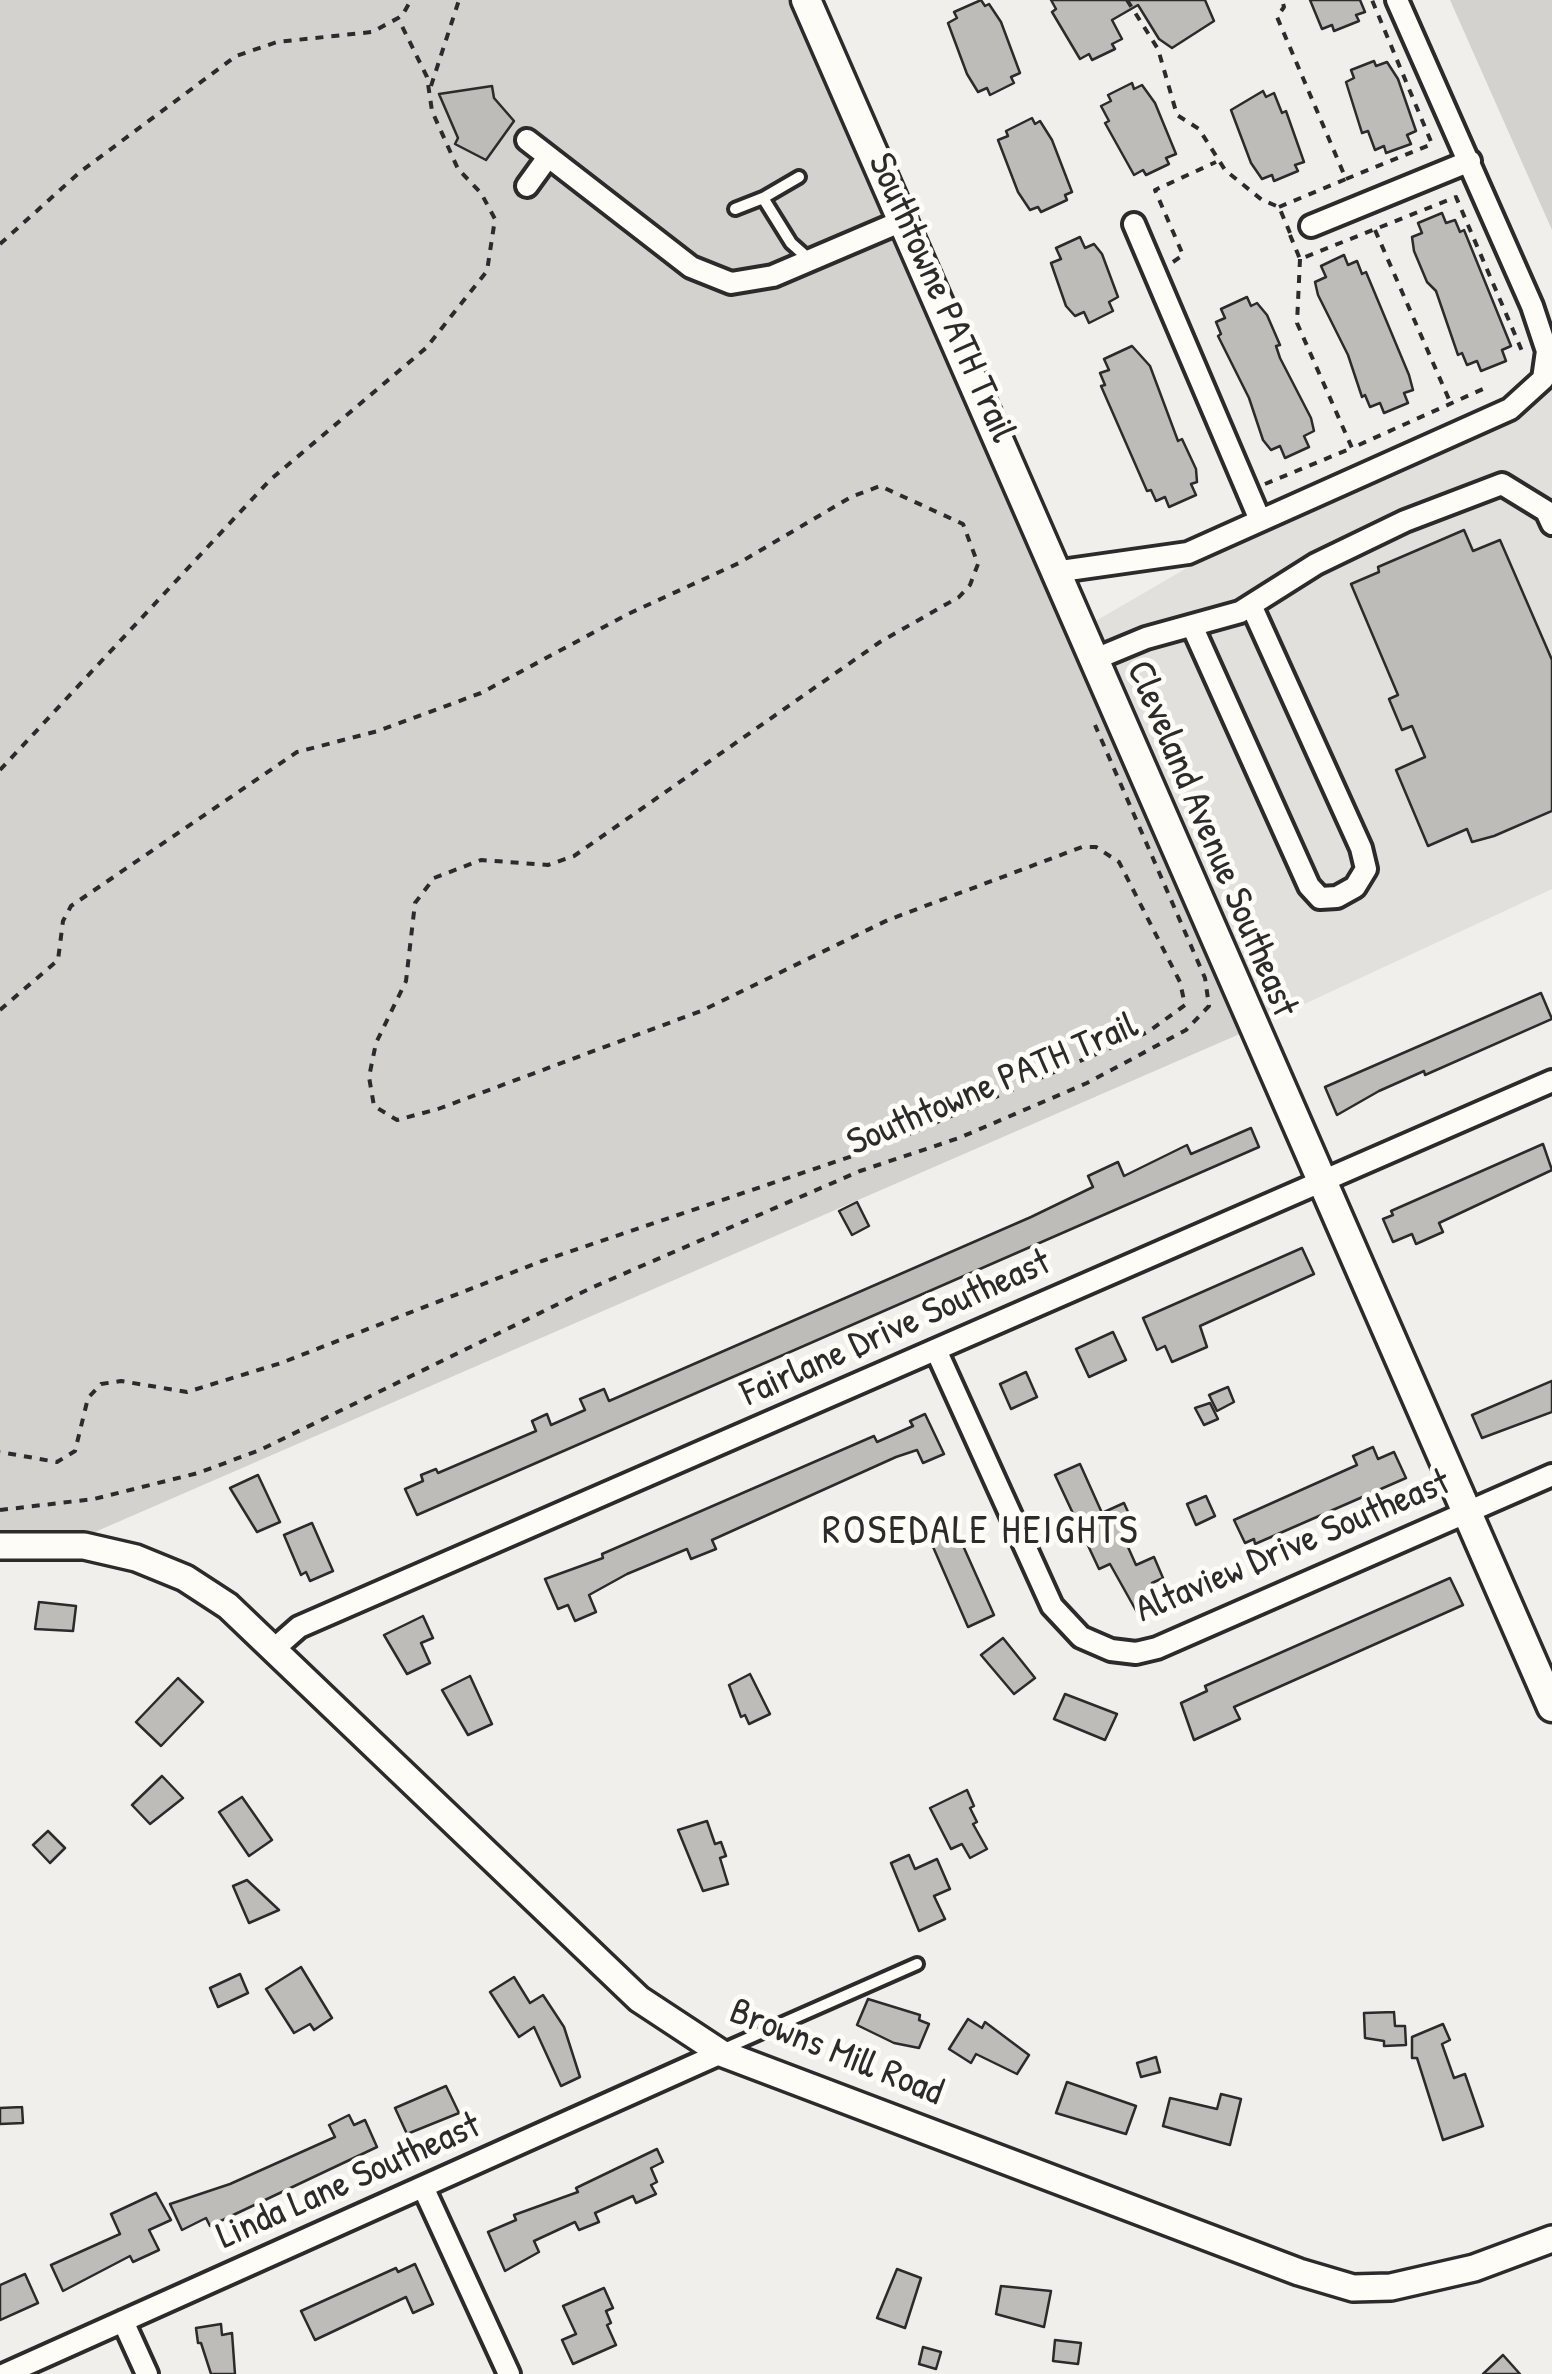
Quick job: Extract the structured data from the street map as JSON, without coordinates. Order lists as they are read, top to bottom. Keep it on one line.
{"streets":{"main road":["Cleveland Avenue Southeast"],"street":["Fairlane Drive Southeast","Altaview Drive Southeast","Browns Mill Road","Linda Lane Southeast"],"path":["Southtowne PATH Trail"]},"crossings":[["Cleveland Avenue Southeast","Fairlane Drive Southeast"],["Cleveland Avenue Southeast","Altaview Drive Southeast"],["Fairlane Drive Southeast","Altaview Drive Southeast"],["Fairlane Drive Southeast","Browns Mill Road"],["Browns Mill Road","Linda Lane Southeast"]],"districts":["ROSEDALE HEIGHTS"]}
